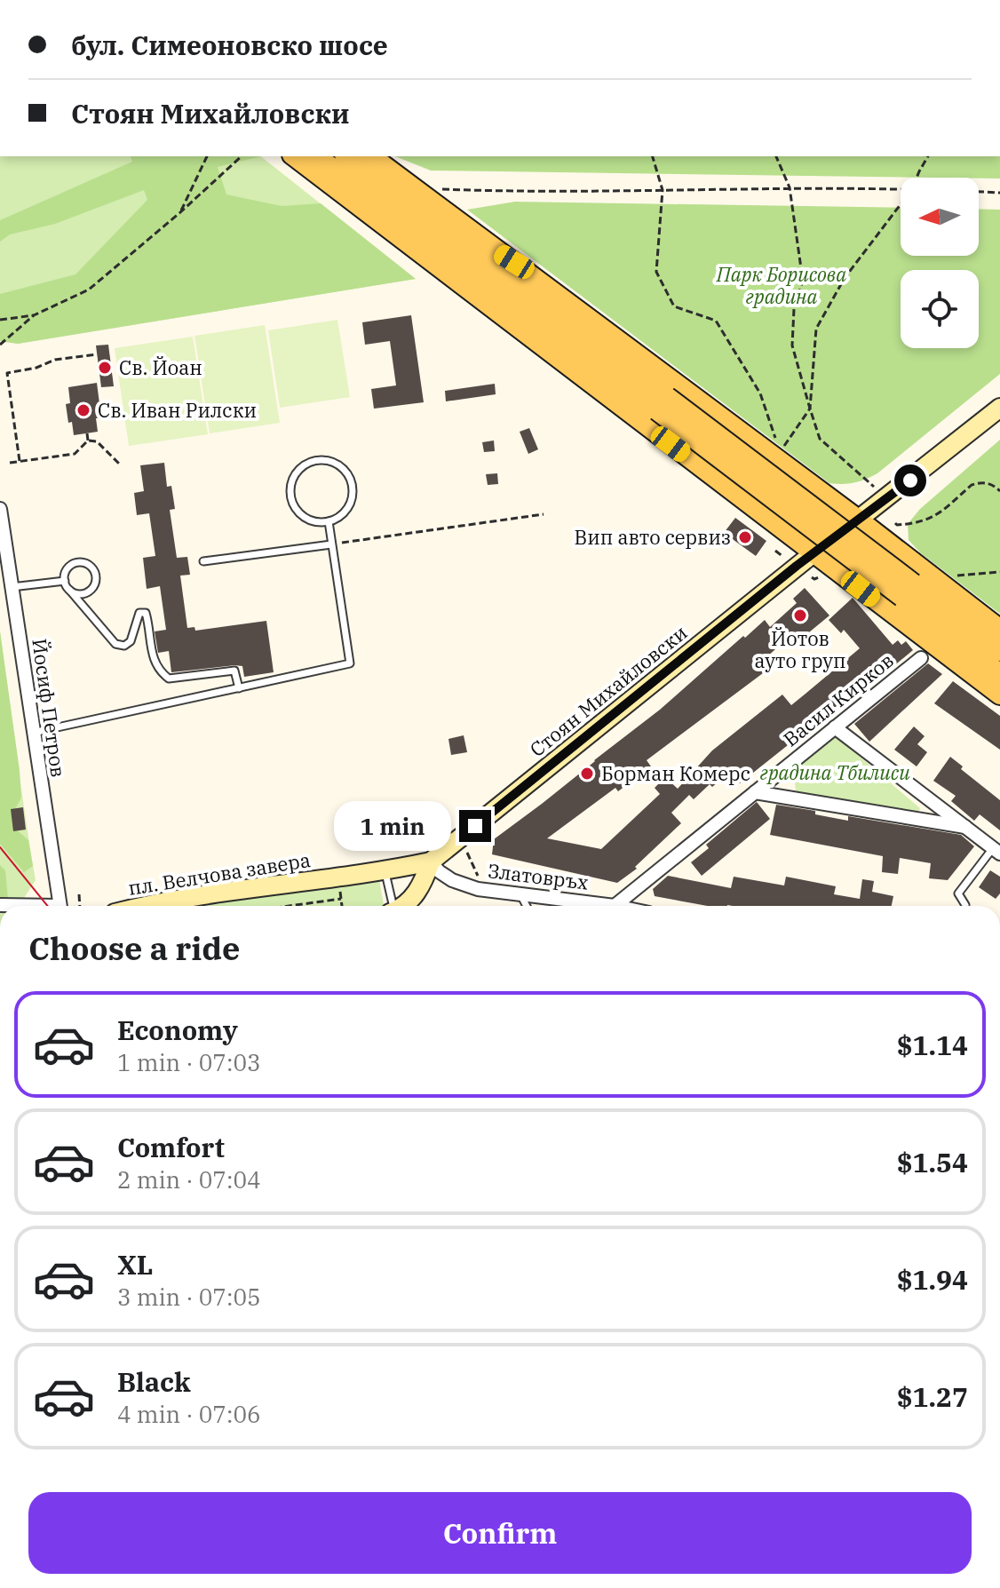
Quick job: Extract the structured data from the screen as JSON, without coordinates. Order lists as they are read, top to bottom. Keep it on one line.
{"streets":{"street":["Стоян Михайловски","Васил Кирков","Йосиф Петров","пл. Велчова завера","Златовръх"]},"crossings":[["Стоян Михайловски","пл. Велчова завера"],["Стоян Михайловски","Златовръх"],["Васил Кирков","Златовръх"],["пл. Велчова завера","Златовръх"]],"parks":["Парк Борисова градина","градина Тбилиси"],"places":["Св. Йоан","Св. Иван Рилски","Вип авто сервиз","Йотов ауто груп","Борман Комерс"],"north":"left","page":{"banner":["бул. Симеоновско шосе","Стоян Михайловски"],"bubble":"1 min","heading":"Choose a ride","list":[{"name":"Economy","note":"1 min · 07:03","value":"$1.14"},{"name":"Comfort","note":"2 min · 07:04","value":"$1.54"},{"name":"XL","note":"3 min · 07:05","value":"$1.94"},{"name":"Black","note":"4 min · 07:06","value":"$1.27"}],"buttons":"Confirm"}}
